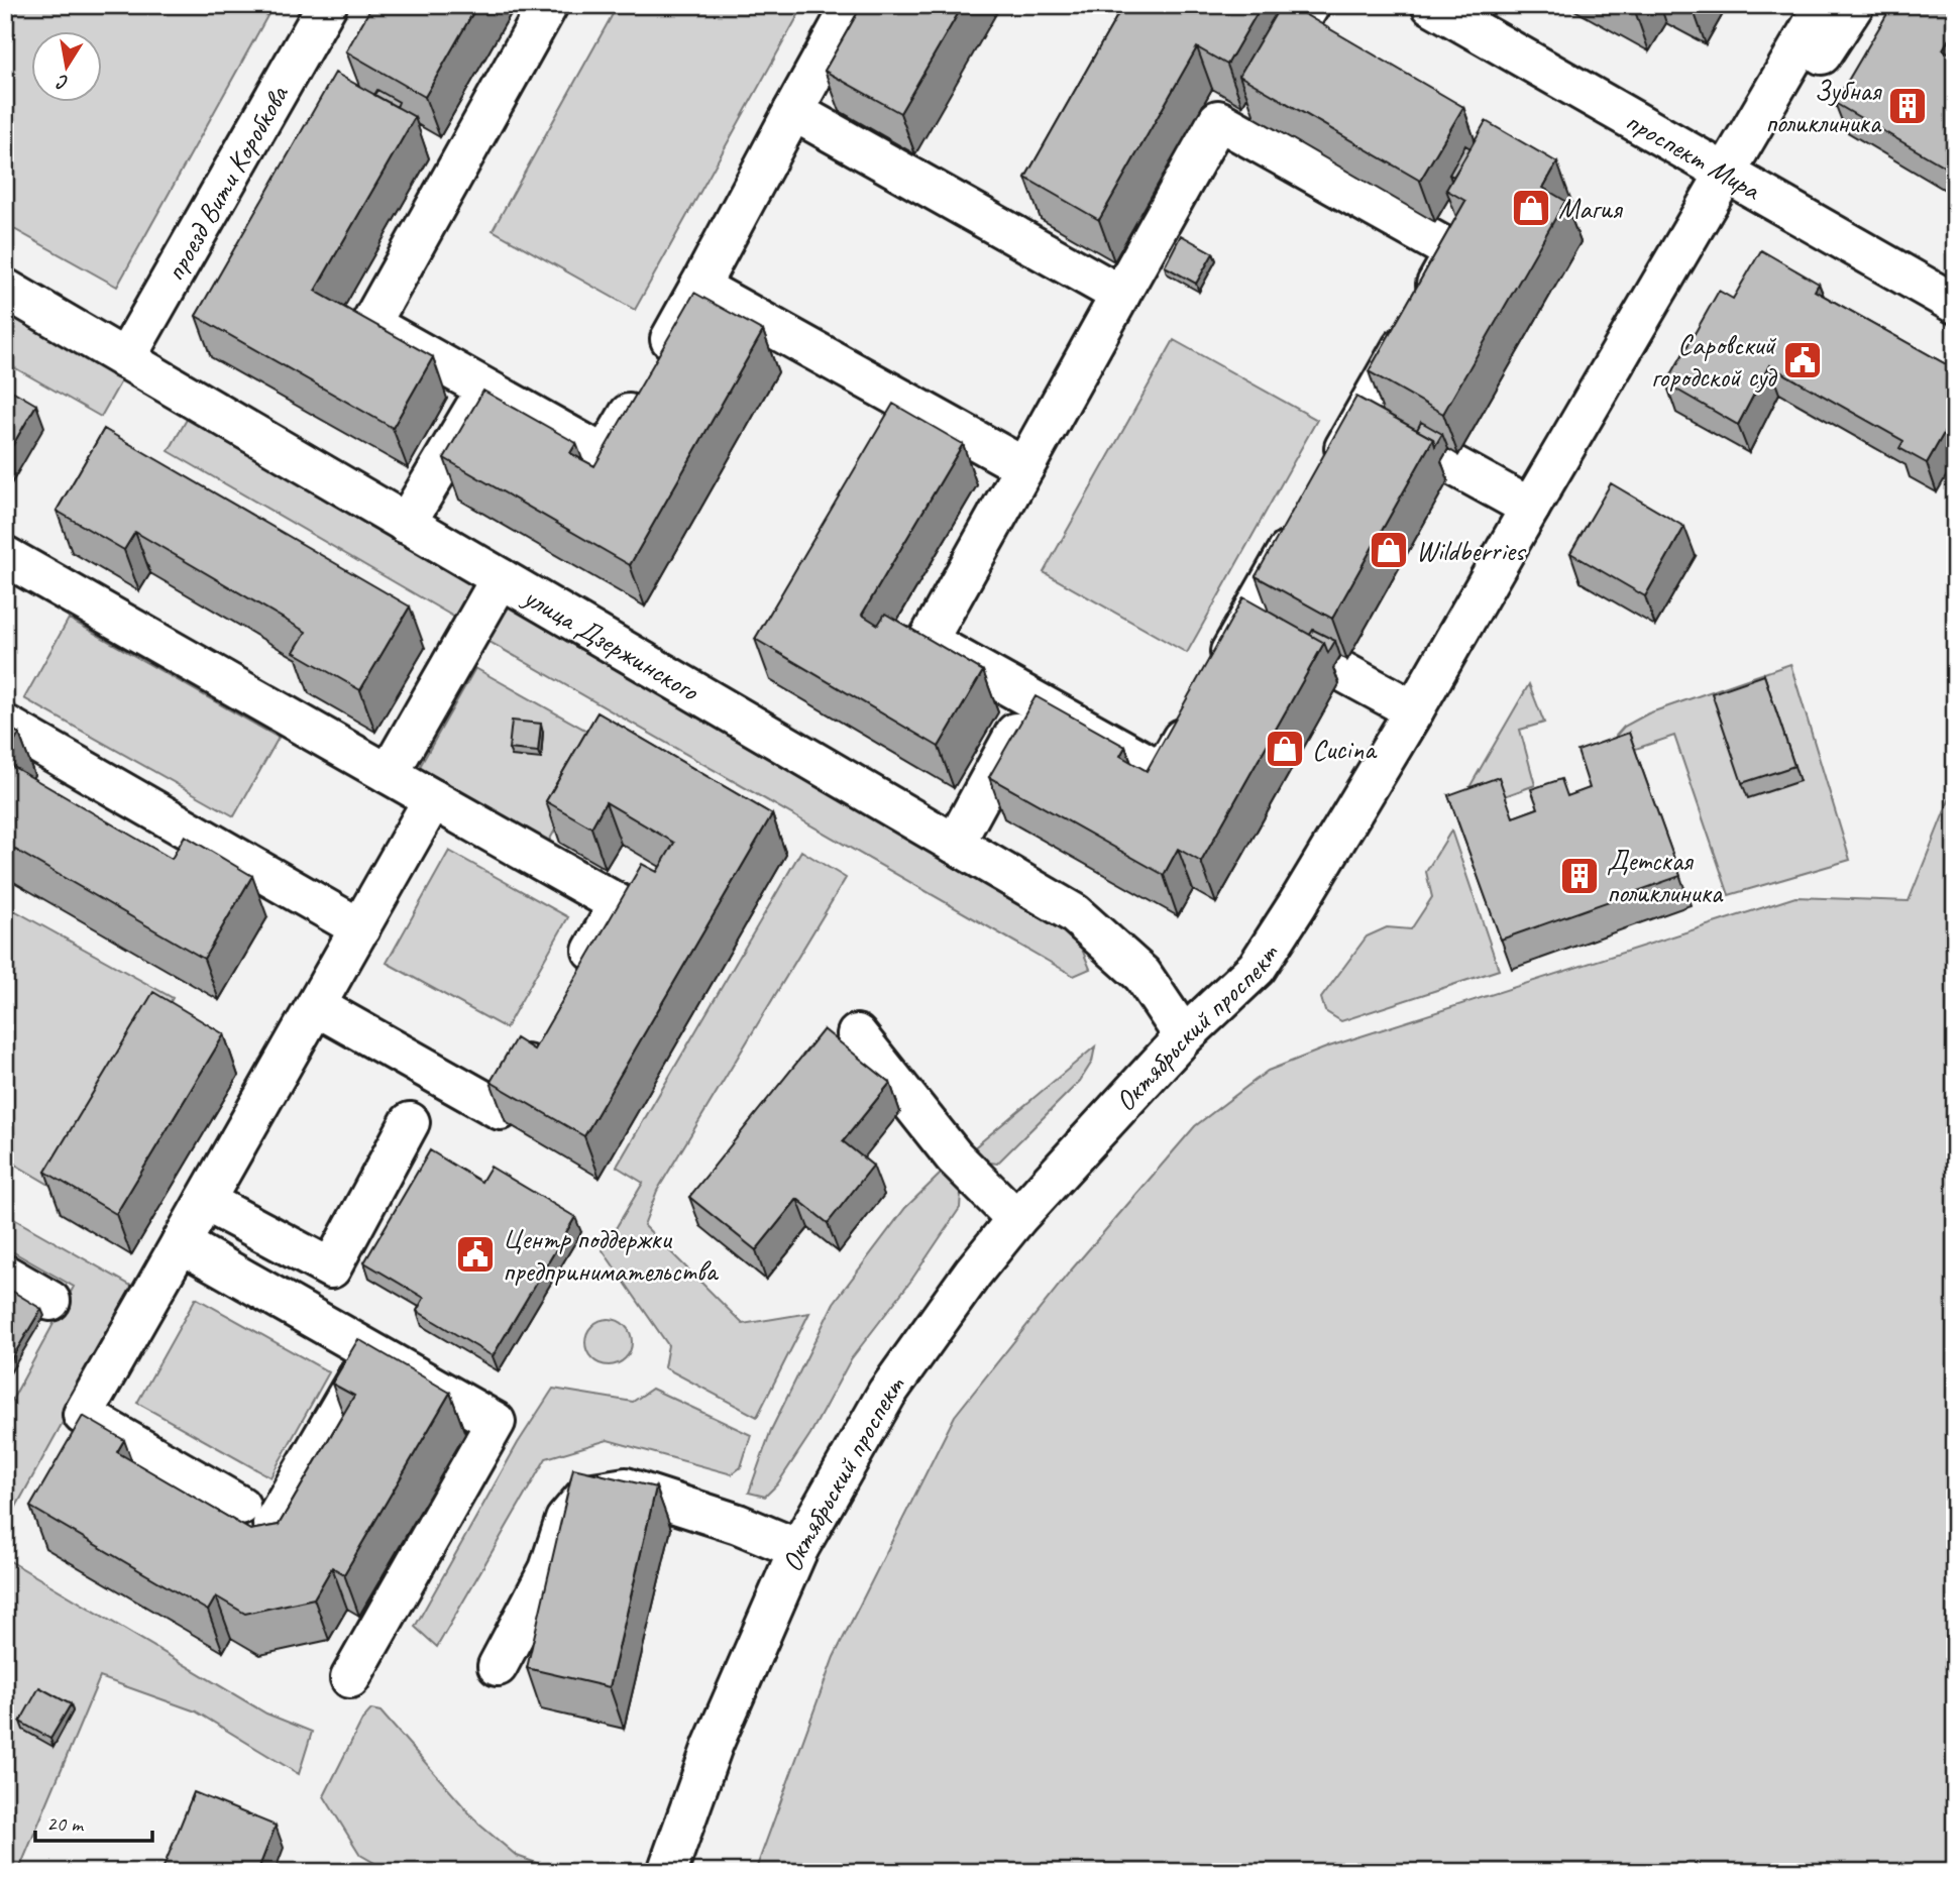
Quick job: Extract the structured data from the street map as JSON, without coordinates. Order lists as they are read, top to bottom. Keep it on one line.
{"streets":{"street":["проспект Мира","проезд Вити Коробкова","улица Дзержинского","Октябрьский проспект"]},"crossings":[["проспект Мира","Октябрьский проспект"],["проезд Вити Коробкова","улица Дзержинского"],["улица Дзержинского","Октябрьский проспект"]],"places":{"building":["Зубная поликлиника","Детская поликлиника"],"shop":["Магия","Wildberries","Cucina"],"public building":["Саровский городской суд","Центр поддержки предпринимательства"]},"scale_bar":"20 m","north":"bottom"}
